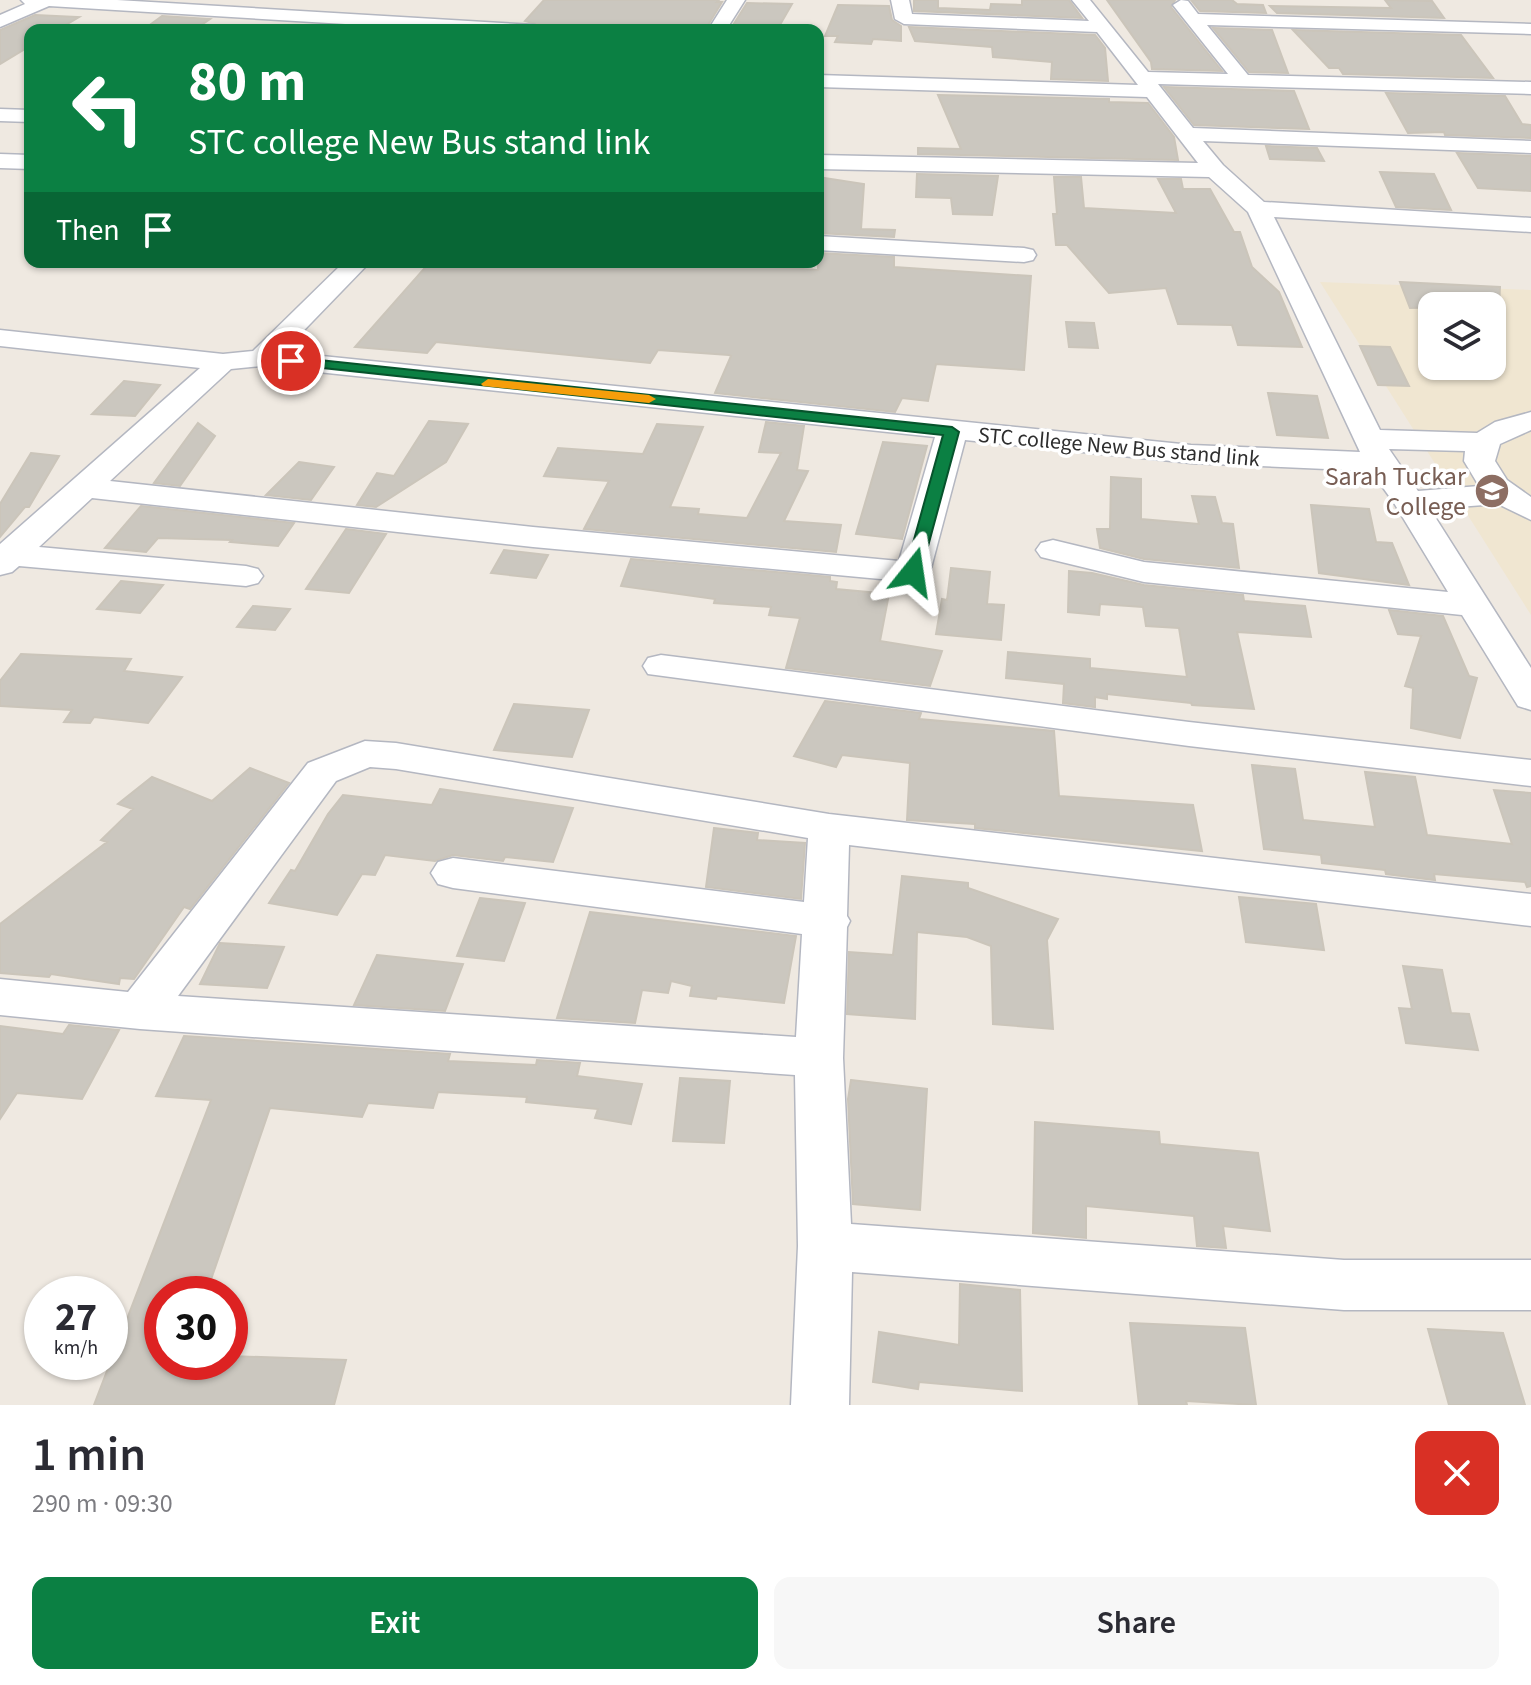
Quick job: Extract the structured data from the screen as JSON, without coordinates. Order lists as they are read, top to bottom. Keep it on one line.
{"streets":{"street":["STC college New Bus stand link"]},"places":{"school or university":["Sarah Tuckar College"]},"page":{"turn":["80 m","STC college New Bus stand link"],"then":"Then","speed":"27 km/h","limit":"30","heading":["1 min","290 m · 09:30"],"buttons":["Exit","Share"]}}
